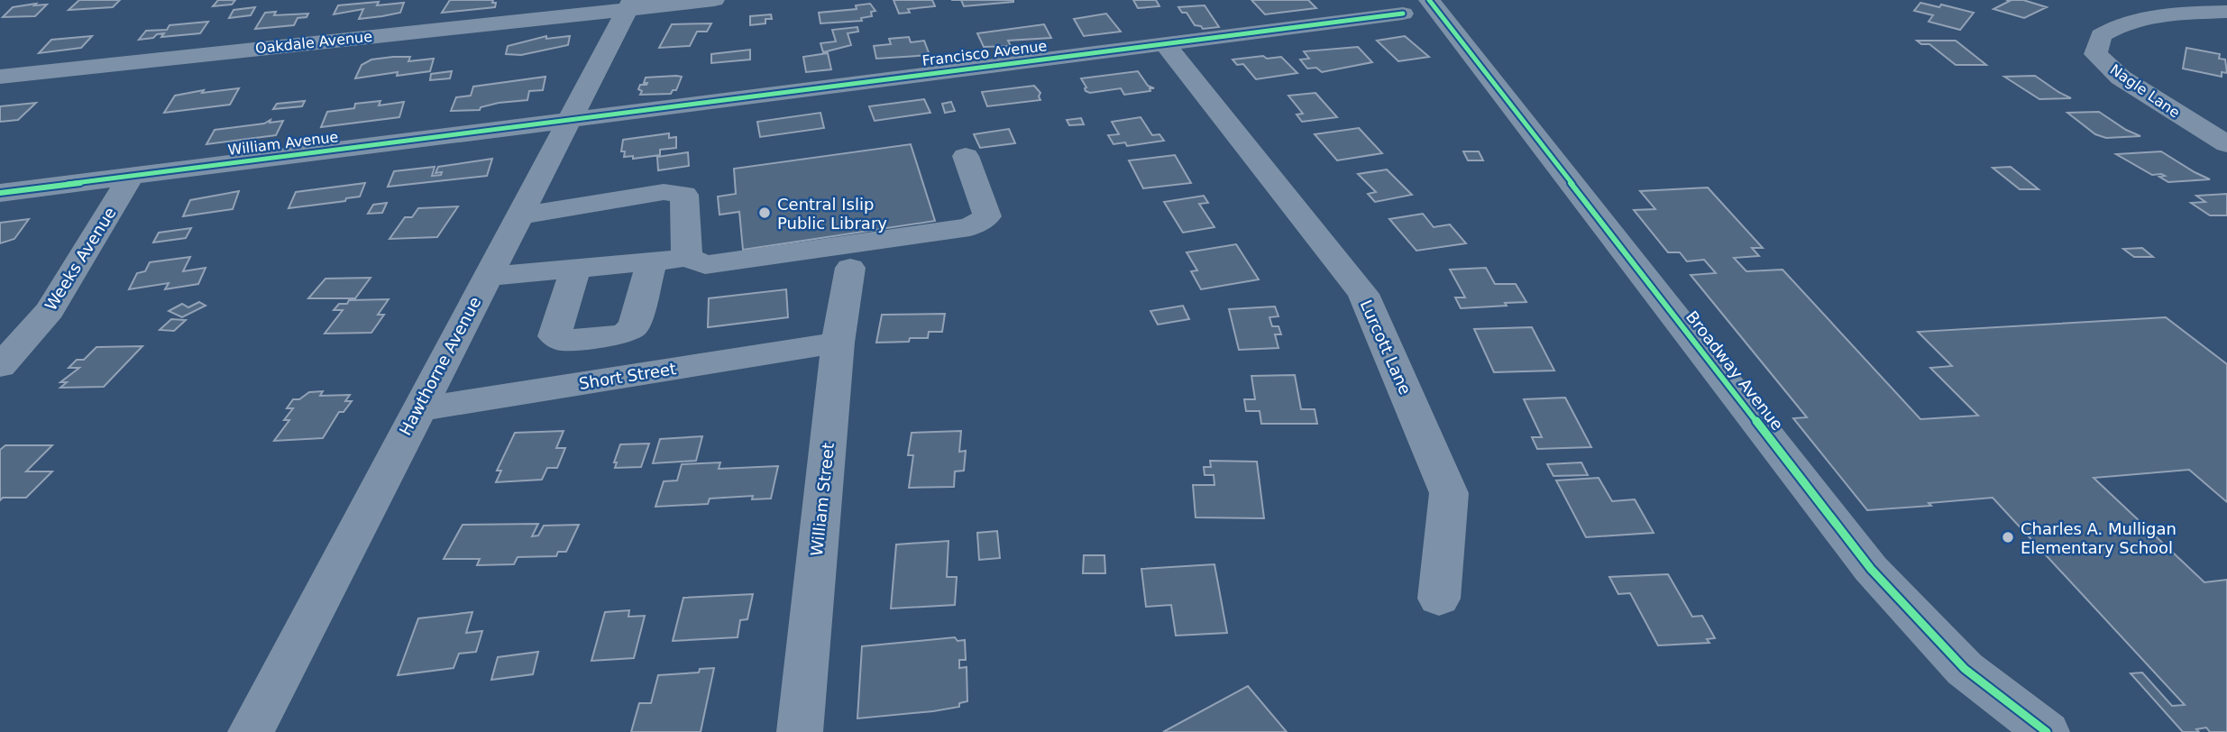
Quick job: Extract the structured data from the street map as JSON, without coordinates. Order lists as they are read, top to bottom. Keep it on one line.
{"streets":{"street":["Oakdale Avenue","Francisco Avenue","Nagle Lane","William Avenue","Weeks Avenue","Lurcott Lane","Hawthorne Avenue","Broadway Avenue","Short Street","William Street"]},"crossings":[["Oakdale Avenue","Hawthorne Avenue"],["Francisco Avenue","William Avenue"],["Francisco Avenue","Lurcott Lane"],["Francisco Avenue","Hawthorne Avenue"],["Francisco Avenue","Broadway Avenue"],["William Avenue","Weeks Avenue"],["William Avenue","Hawthorne Avenue"],["Hawthorne Avenue","Short Street"],["Short Street","William Street"]],"places":["Central Islip Public Library","Charles A. Mulligan Elementary School"]}
